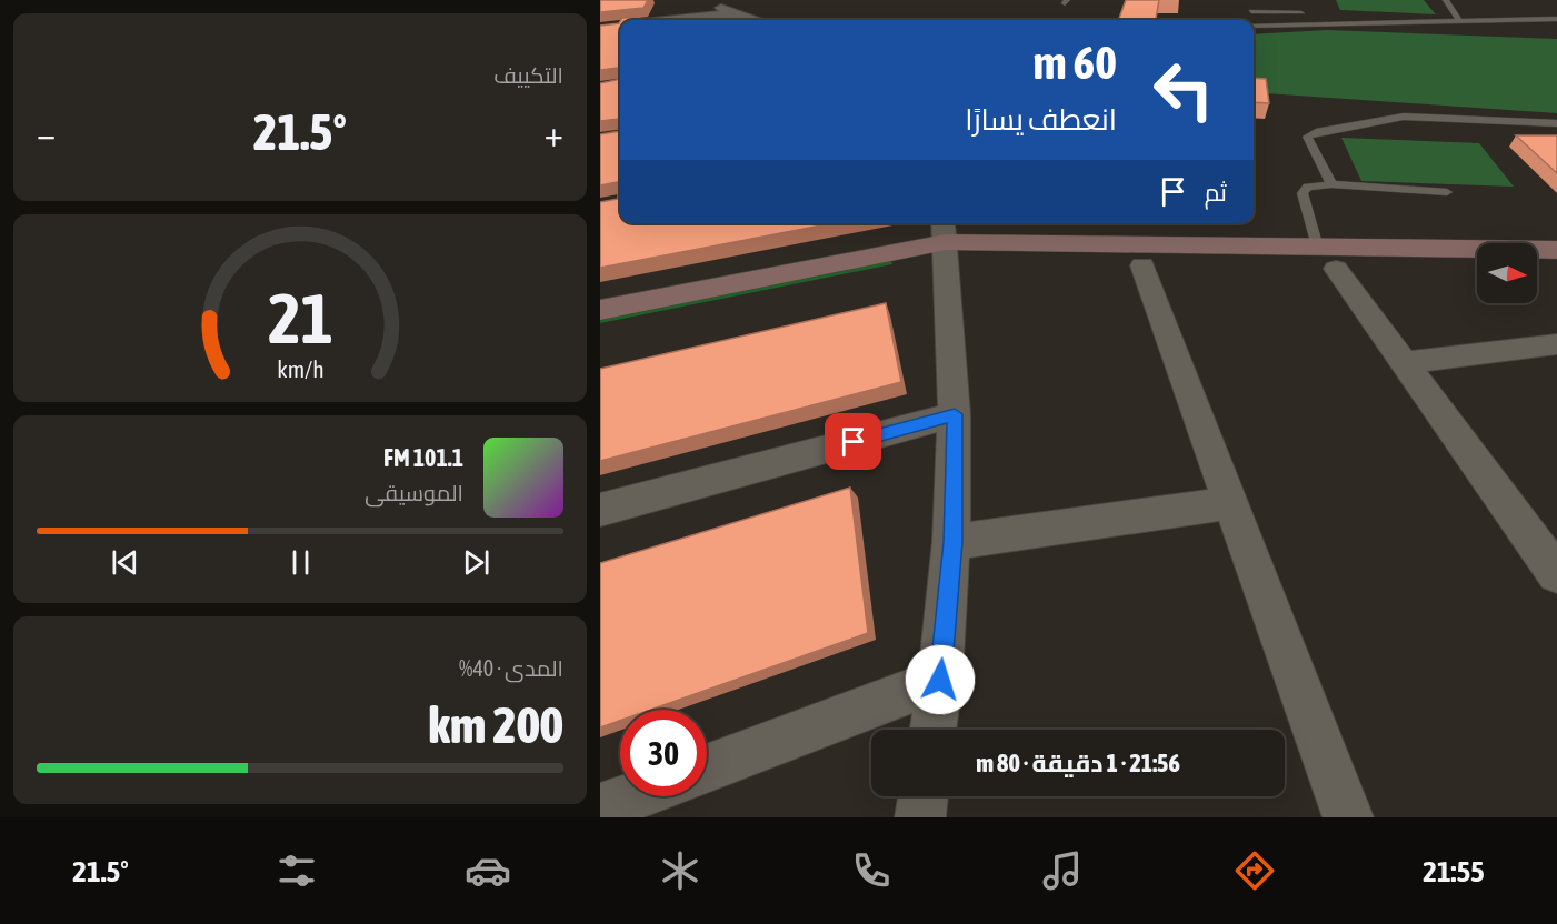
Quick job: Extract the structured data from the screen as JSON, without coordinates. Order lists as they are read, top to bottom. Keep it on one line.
{"north":"right","page":{"tile":["التكييف",["المدى · 40%","200 km"]],"turn":["60 m","انعطف يسارًا"],"heat":["−","21.5°","+"],"then":"ثم","song":["101.1 FM","الموسيقى"],"limit":"30","trip":"21:56 · 1 دقيقة · 80 m","tabs":["21:55","21.5°"],"gauge":["21","km/h"]}}
